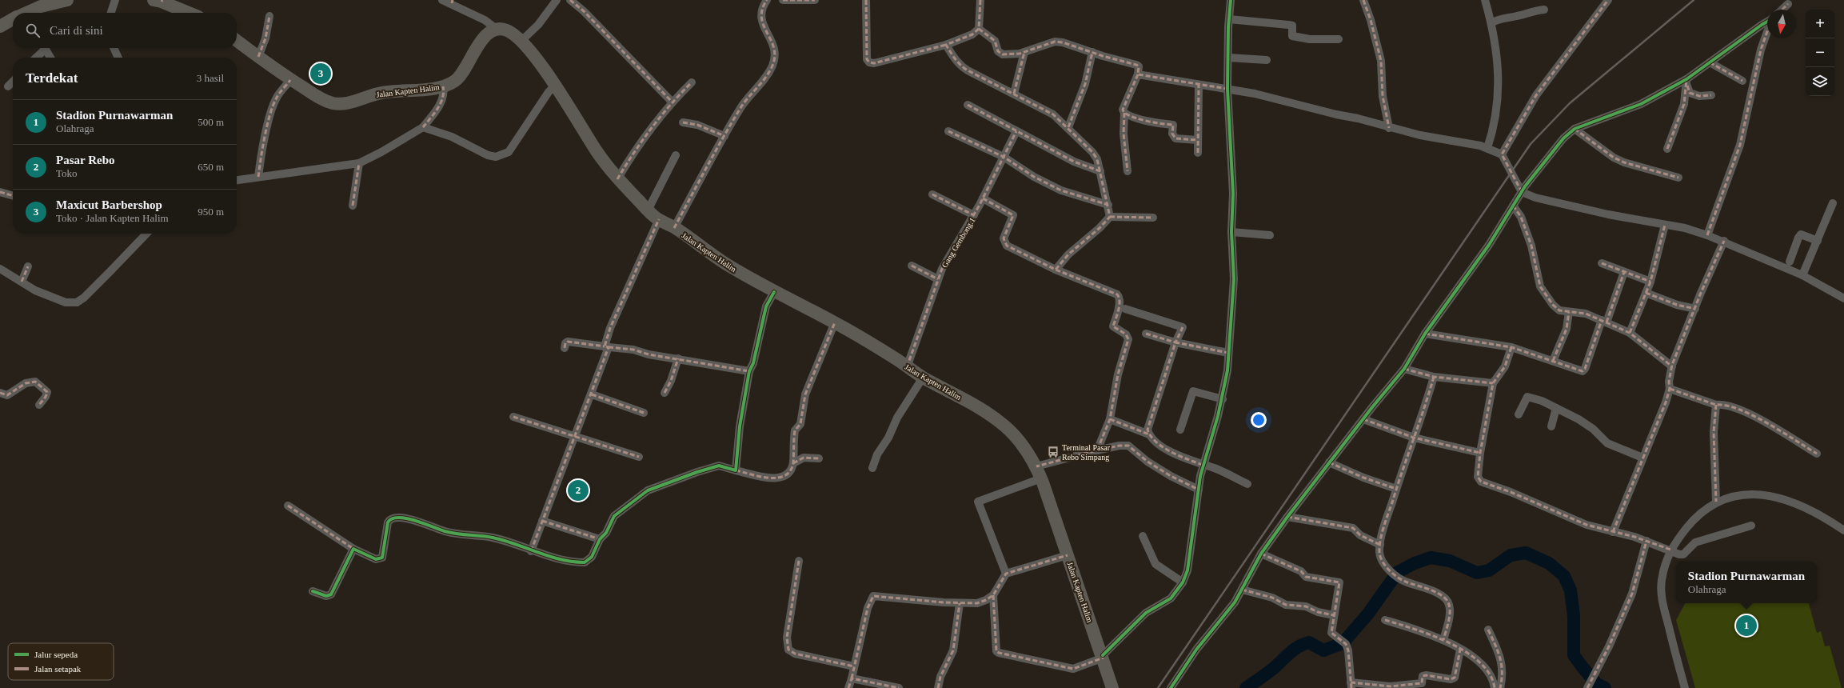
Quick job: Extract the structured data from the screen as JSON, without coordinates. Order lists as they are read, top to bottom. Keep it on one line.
{"streets":{"main road":["Jalan Kapten Halim"],"street":["Gang Gembong.1"]},"crossings":[["Jalan Kapten Halim","Gang Gembong.1"]],"places":{"bus stop":["Terminal Pasar Rebo Simpang"]},"legend":["Jalur sepeda","Jalan setapak"],"north":"bottom","page":{"map_buttons":["+","−"],"search":"Cari di sini","heading":["Terdekat","3 hasil"],"pins":["3","2","1"],"list":[{"mark":"1","name":"Stadion Purnawarman","note":"Olahraga","value":"500 m"},{"mark":"2","name":"Pasar Rebo","note":"Toko","value":"650 m"},{"mark":"3","name":"Maxicut Barbershop","note":"Toko · Jalan Kapten Halim","value":"950 m"}],"popup":["Stadion Purnawarman","Olahraga"]}}
